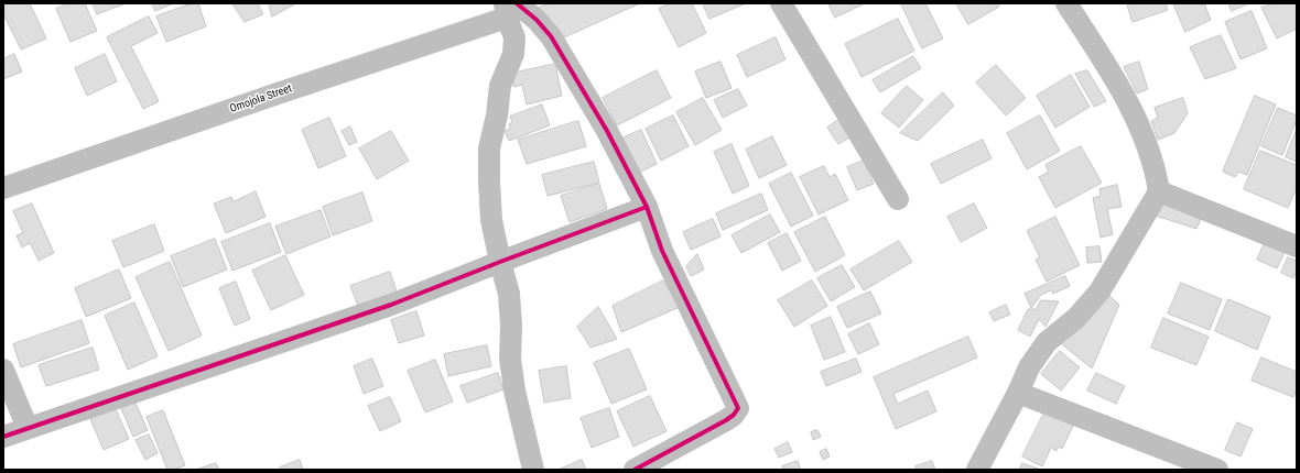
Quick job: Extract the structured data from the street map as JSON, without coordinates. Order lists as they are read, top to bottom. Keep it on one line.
{"streets":{"street":["Omojola Street"]}}
